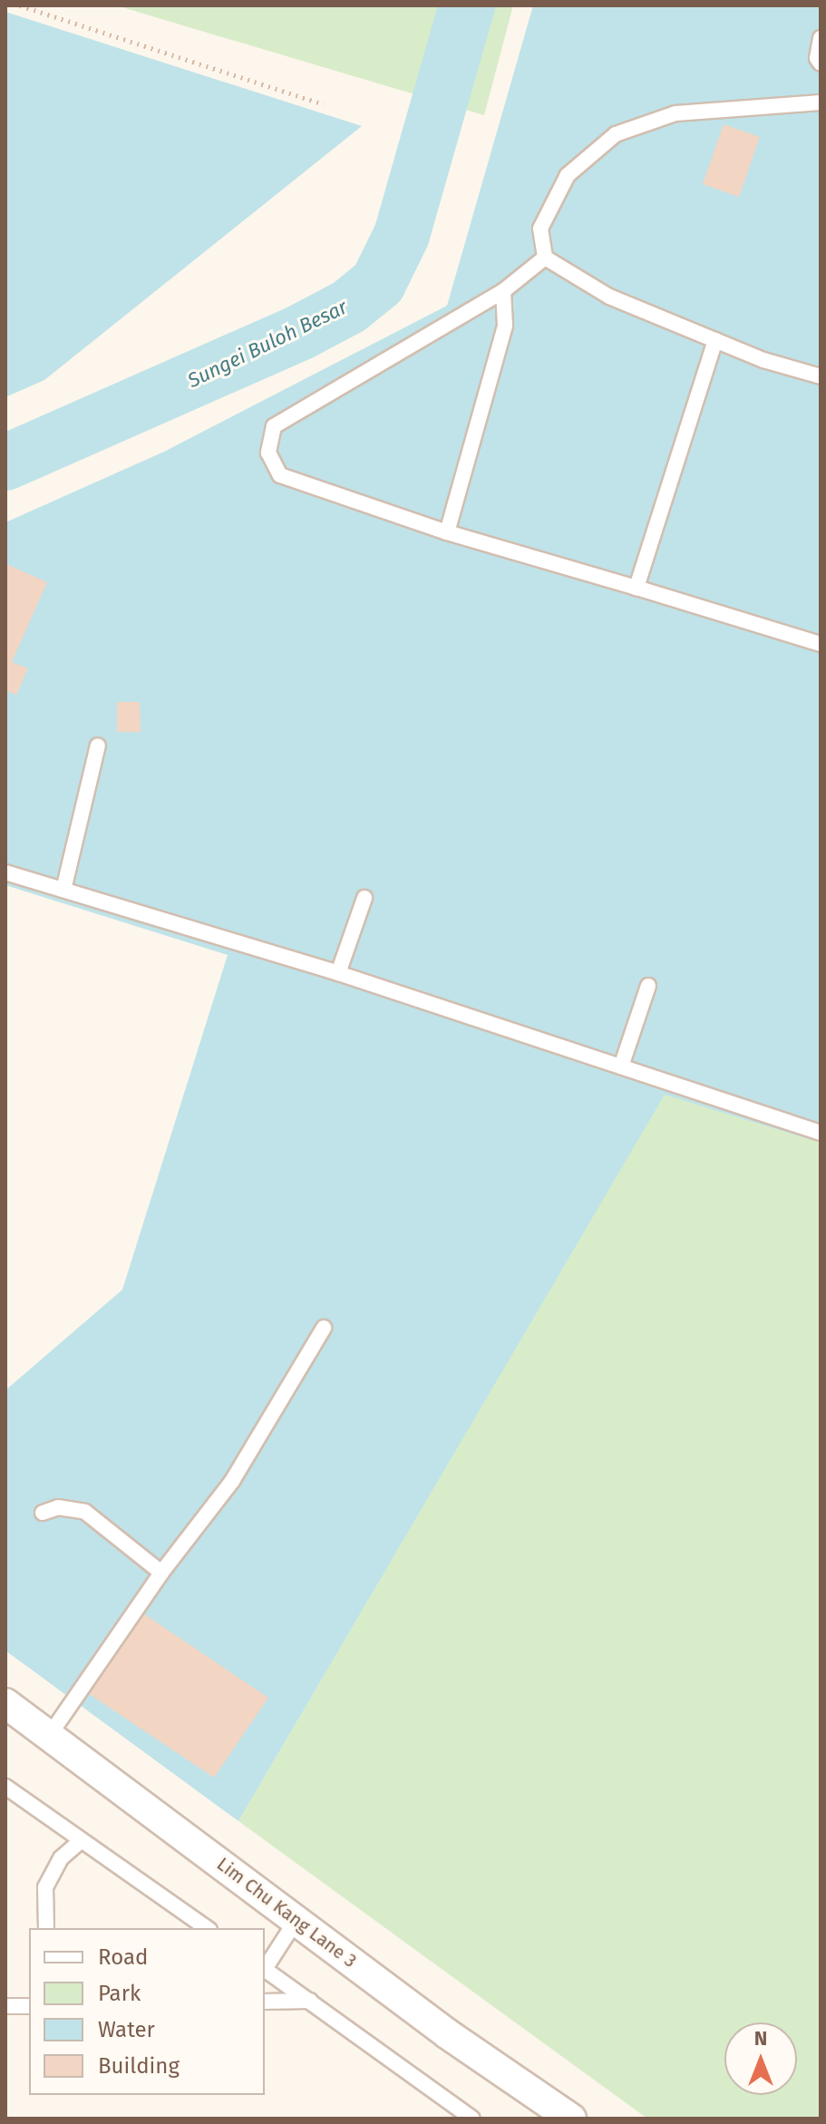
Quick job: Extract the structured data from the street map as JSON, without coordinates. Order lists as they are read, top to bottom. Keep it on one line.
{"streets":{"street":["Lim Chu Kang Lane 3"]},"water":["Sungei Buloh Besar"],"legend":["Road","Park","Water","Building"],"north":"top"}
